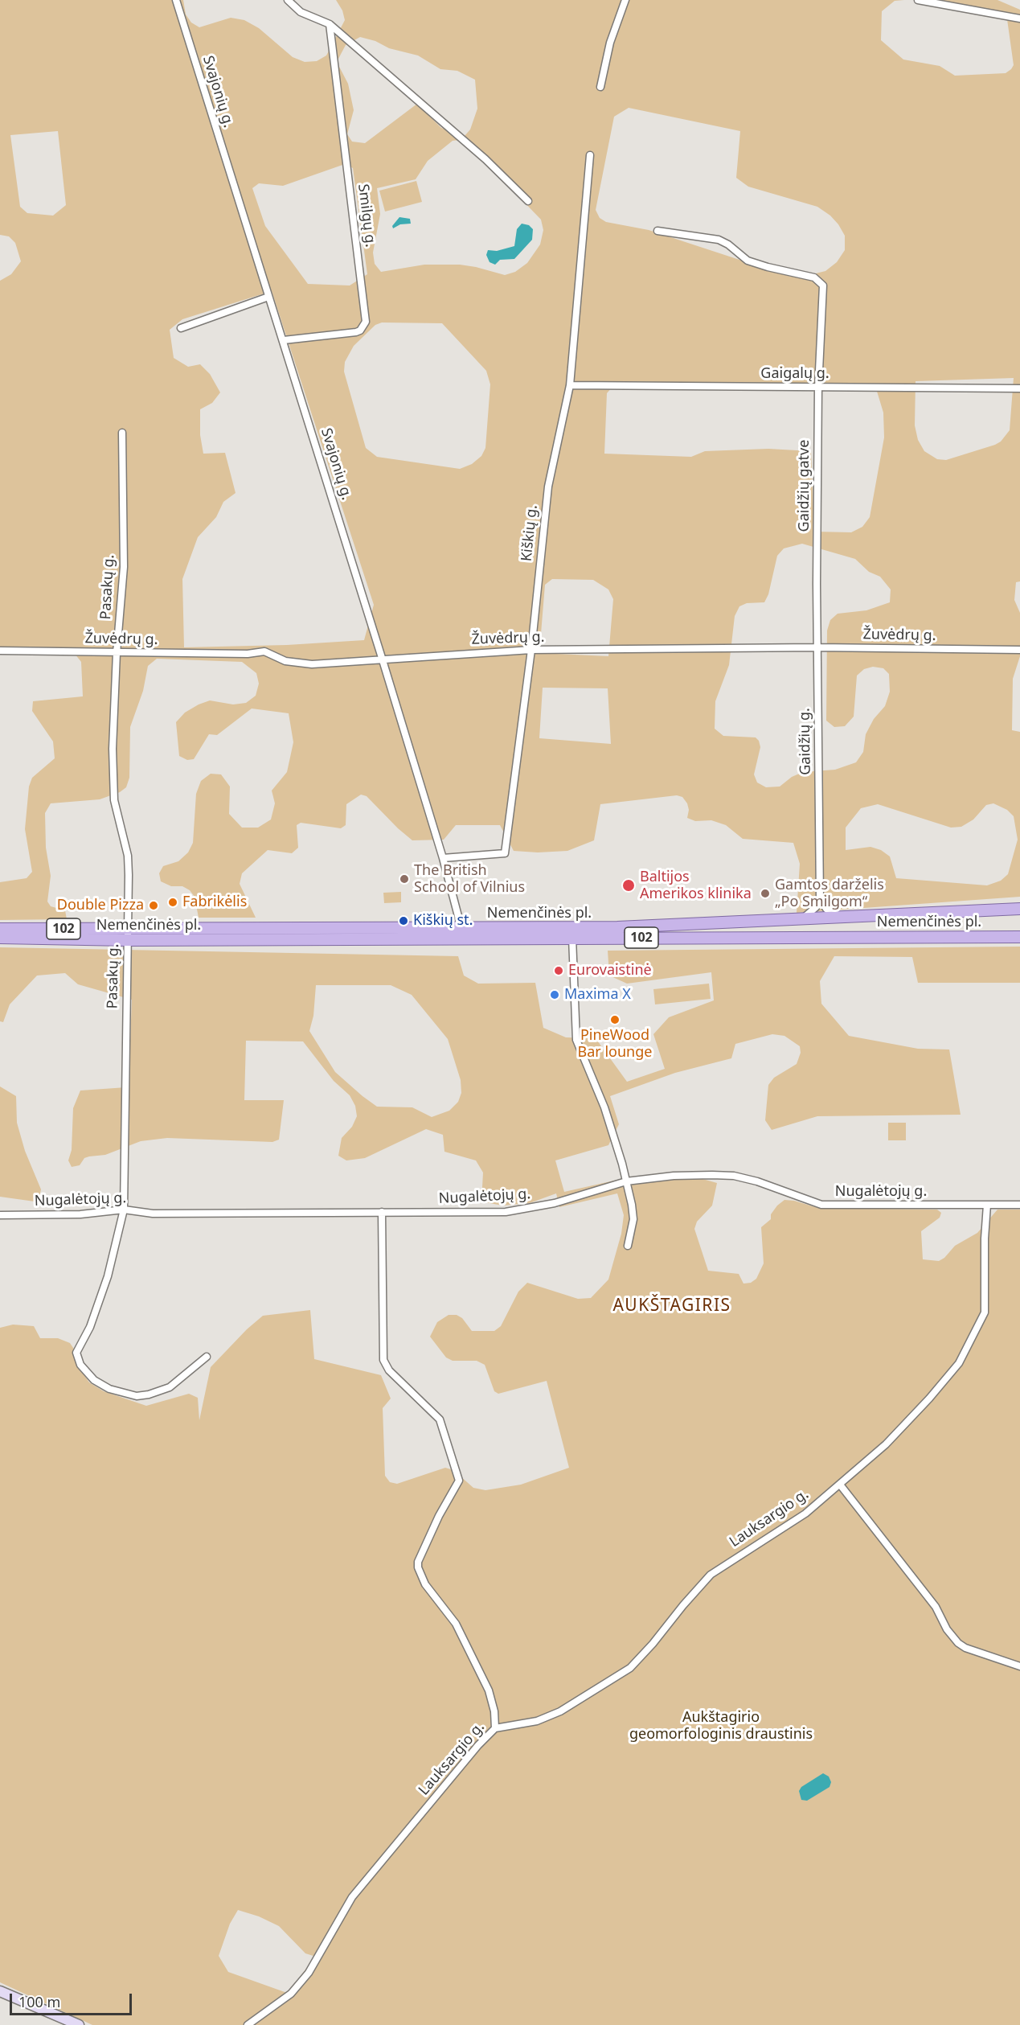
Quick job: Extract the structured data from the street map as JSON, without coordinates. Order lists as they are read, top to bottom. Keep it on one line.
{"streets":{"main road":["Nemenčinės pl.","102"],"street":["Svajonių g.","Smilgų g.","Gaigalų g.","Gaidžių gatve","Kiškių g.","Pasakų g.","Žuvėdrų g.","Gaidžių g.","Nugalėtojų g.","Lauksargio g."]},"crossings":[["Svajonių g.","Smilgų g."],["Svajonių g.","Kiškių g."],["Svajonių g.","Žuvėdrų g."],["Svajonių g.","Nemenčinės pl."],["Gaigalų g.","Gaidžių gatve"],["Gaigalų g.","Kiškių g."],["Gaidžių gatve","Gaidžių g."],["Kiškių g.","Žuvėdrų g."],["Pasakų g.","Žuvėdrų g."],["Pasakų g.","Nemenčinės pl."],["Pasakų g.","Nugalėtojų g."],["Žuvėdrų g.","Gaidžių g."],["Nugalėtojų g.","Lauksargio g."]],"districts":["AUKŠTAGIRIS"],"parks":["Aukštagirio geomorfologinis draustinis"],"places":["The British School of Vilnius","Baltijos Amerikos klinika","Gamtos darželis „Po Smilgom“","Fabrikėlis","Double Pizza","Kiškių st.","Eurovaistinė","Maxima X","PineWood Bar lounge"],"scale_bar":"100 m"}
